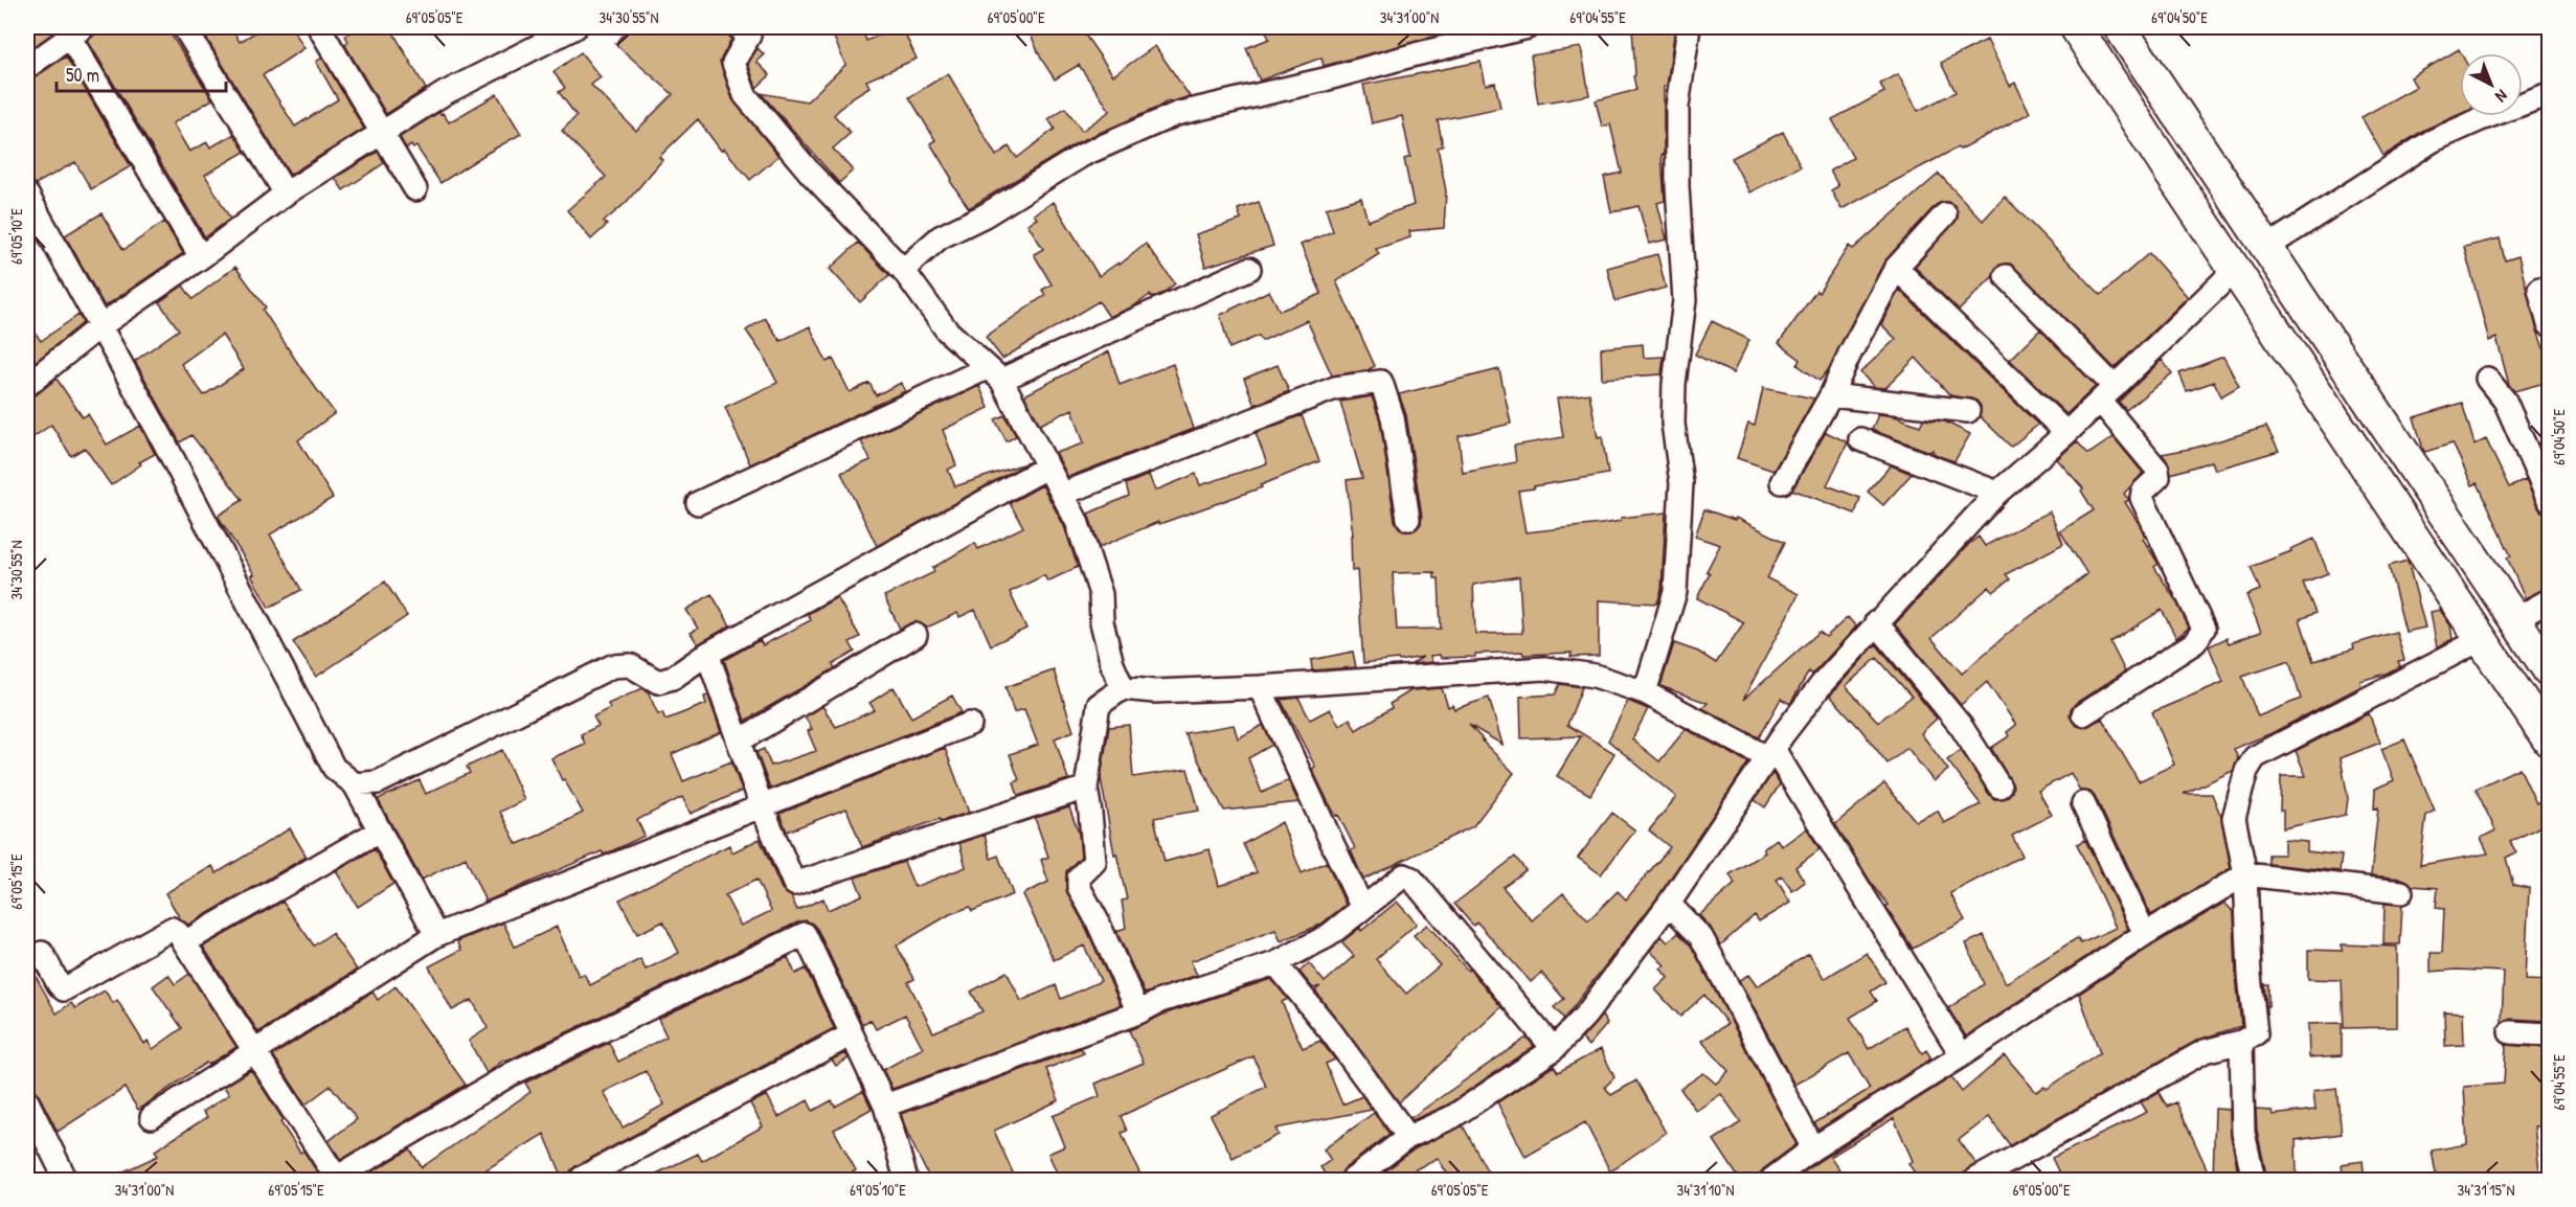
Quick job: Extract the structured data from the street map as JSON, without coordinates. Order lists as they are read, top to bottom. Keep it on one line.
{"scale_bar":"50 m","north":"bottom right","coordinates":["69°05'05\"E","34°30'55\"N","69°05'00\"E","34°31'00\"N","69°04'55\"E","69°04'50\"E","69°05'10\"E","69°05'15\"E","34°31'10\"N","34°31'15\"N"]}
